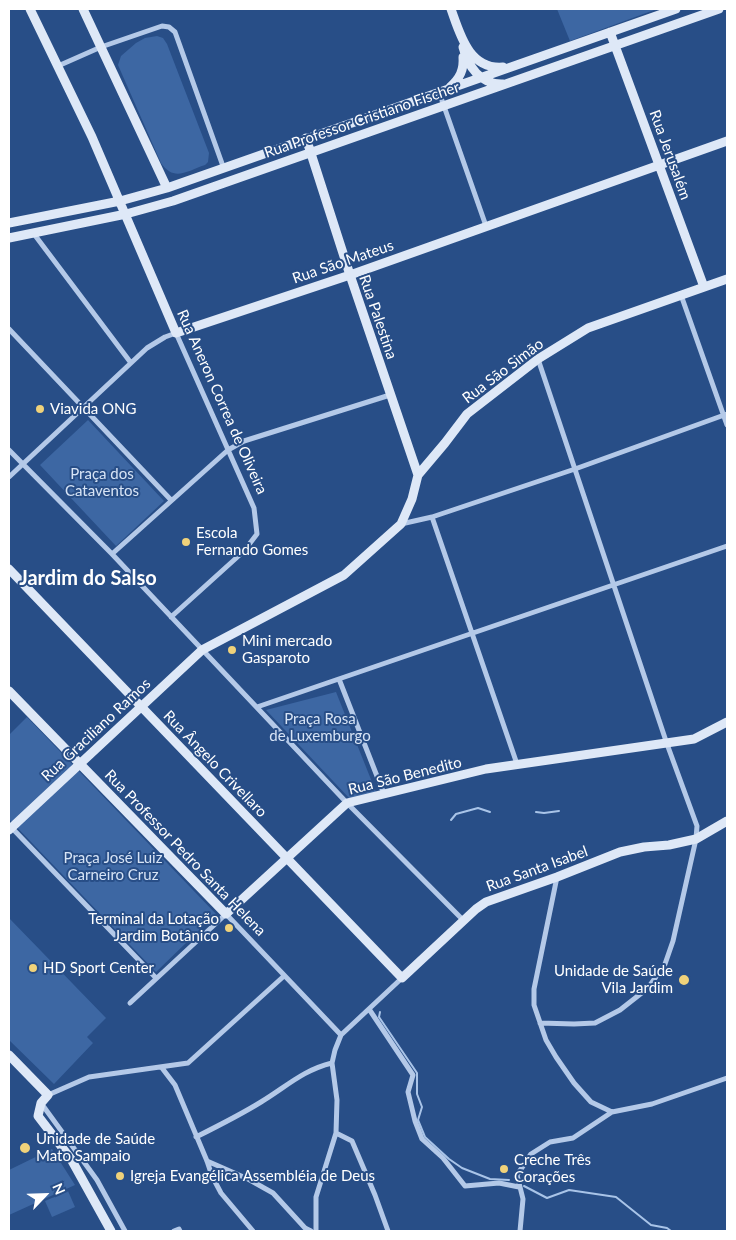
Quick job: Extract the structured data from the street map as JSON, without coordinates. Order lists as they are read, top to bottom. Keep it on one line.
{"streets":{"street":["Rua Professor Cristiano Fischer","Rua Jerusalém","Rua São Mateus","Rua Palestina","Rua São Simão","Rua Aneron Correa de Oliveira","Rua Graciliano Ramos","Rua Ângelo Crivellaro","Rua São Benedito","Rua Professor Pedro Santa Helena","Rua Santa Isabel"]},"crossings":[["Rua Professor Cristiano Fischer","Rua Jerusalém"],["Rua Professor Cristiano Fischer","Rua Palestina"],["Rua Professor Cristiano Fischer","Rua Aneron Correa de Oliveira"],["Rua Jerusalém","Rua São Mateus"],["Rua Jerusalém","Rua São Simão"],["Rua São Mateus","Rua Palestina"],["Rua São Mateus","Rua Aneron Correa de Oliveira"],["Rua Palestina","Rua São Simão"],["Rua São Simão","Rua Graciliano Ramos"],["Rua Graciliano Ramos","Rua Ângelo Crivellaro"],["Rua Graciliano Ramos","Rua Professor Pedro Santa Helena"],["Rua Ângelo Crivellaro","Rua São Benedito"],["Rua Ângelo Crivellaro","Rua Santa Isabel"],["Rua São Benedito","Rua Professor Pedro Santa Helena"],["Rua Professor Pedro Santa Helena","Rua Santa Isabel"]],"districts":["Jardim do Salso"],"parks":["Praça dos Cataventos","Praça Rosa de Luxemburgo","Praça José Luiz Carneiro Cruz"],"places":["Viavida ONG","Escola Fernando Gomes","Mini mercado Gasparoto","Terminal da Lotação Jardim Botânico","HD Sport Center","Unidade de Saúde Vila Jardim","Unidade de Saúde Mato Sampaio","Creche Três Corações","Igreja Evangélica Assembléia de Deus"],"north":"top right"}
